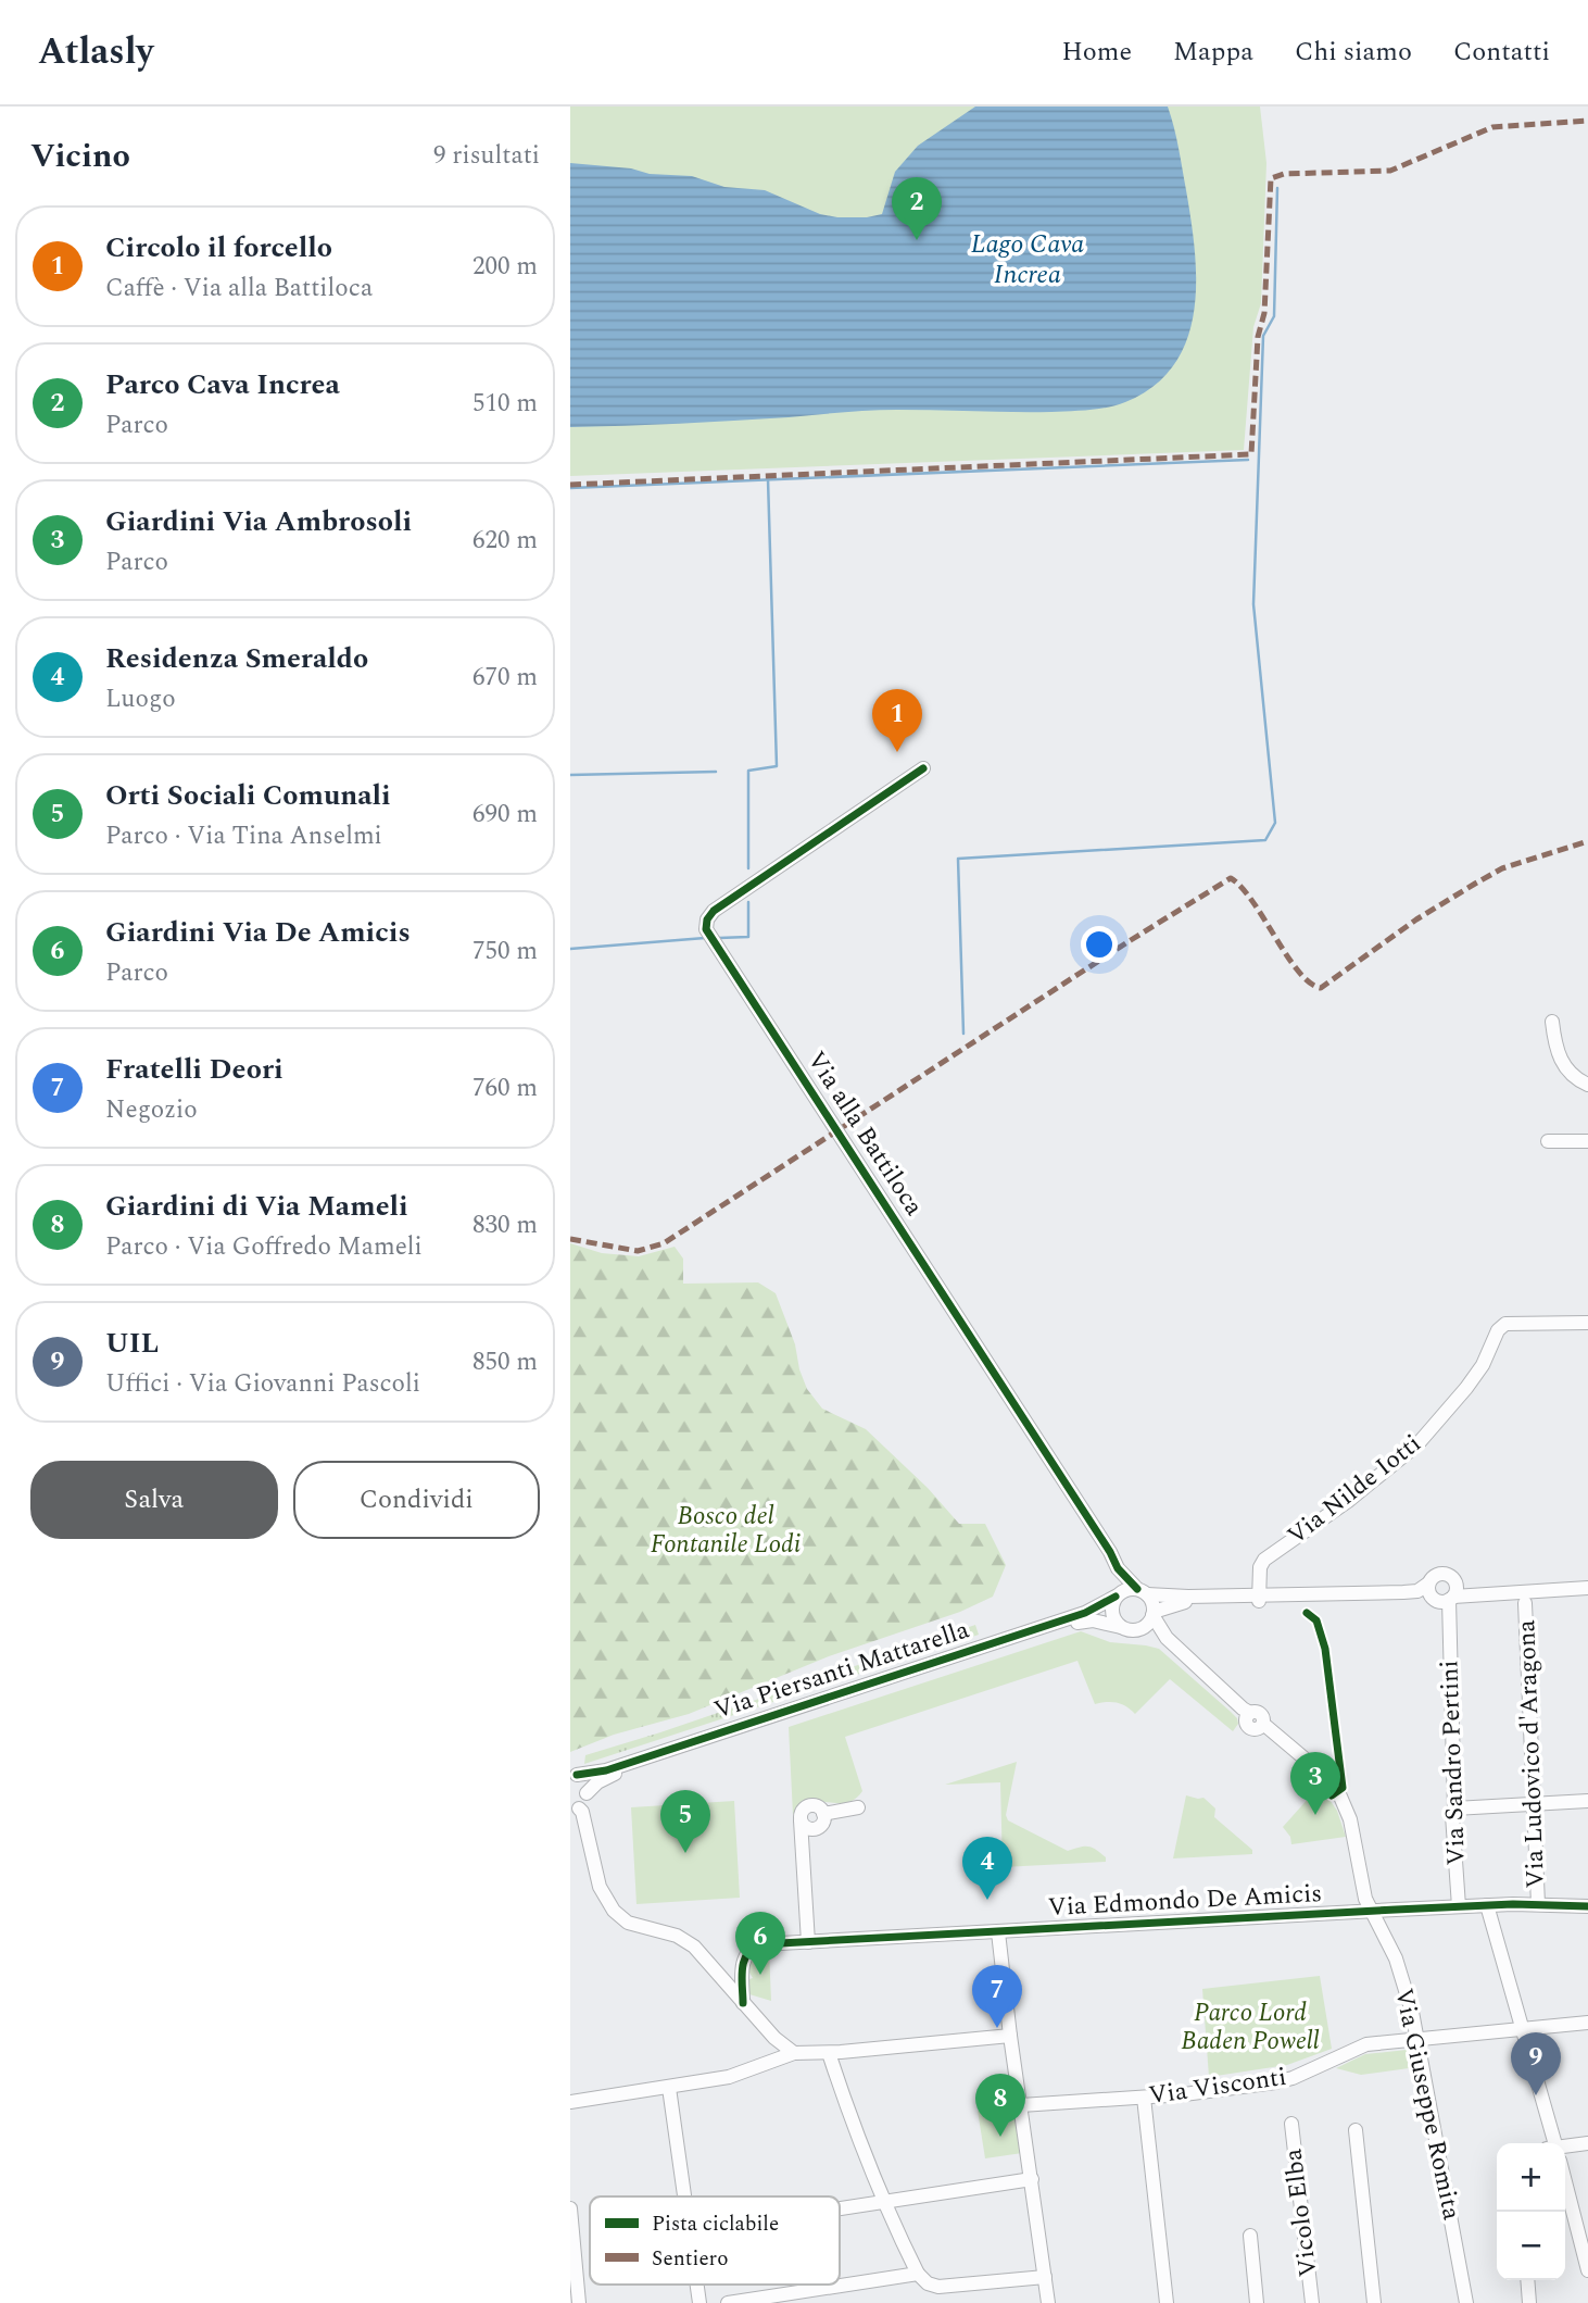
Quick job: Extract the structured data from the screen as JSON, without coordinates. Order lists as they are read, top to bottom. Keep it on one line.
{"streets":{"street":["Via alla Battiloca","Via Nilde Iotti","Via Piersanti Mattarella","Via Ludovico d'Aragona","Via Sandro Pertini","Via Edmondo De Amicis","Via Visconti","Via Giuseppe Romita","Vicolo Elba"]},"crossings":[["Via alla Battiloca","Via Piersanti Mattarella"],["Via Ludovico d'Aragona","Via Edmondo De Amicis"],["Via Sandro Pertini","Via Edmondo De Amicis"],["Via Edmondo De Amicis","Via Giuseppe Romita"],["Via Visconti","Via Giuseppe Romita"]],"water":["Lago Cava Increa"],"parks":["Bosco del Fontanile Lodi","Parco Lord Baden Powell"],"legend":["Pista ciclabile","Sentiero"],"page":{"header":"Atlasly","nav":["Home","Mappa","Chi siamo","Contatti"],"heading":["Vicino","9 risultati"],"pins":["2","1","3","5","4","6","7","9","8"],"list":[{"mark":"1","name":"Circolo il forcello","note":"Caffè · Via alla Battiloca","value":"200 m"},{"mark":"2","name":"Parco Cava Increa","note":"Parco","value":"510 m"},{"mark":"3","name":"Giardini Via Ambrosoli","note":"Parco","value":"620 m"},{"mark":"4","name":"Residenza Smeraldo","note":"Luogo","value":"670 m"},{"mark":"5","name":"Orti Sociali Comunali","note":"Parco · Via Tina Anselmi","value":"690 m"},{"mark":"6","name":"Giardini Via De Amicis","note":"Parco","value":"750 m"},{"mark":"7","name":"Fratelli Deori","note":"Negozio","value":"760 m"},{"mark":"8","name":"Giardini di Via Mameli","note":"Parco · Via Goffredo Mameli","value":"830 m"},{"mark":"9","name":"UIL","note":"Uffici · Via Giovanni Pascoli","value":"850 m"}],"buttons":["Salva","Condividi"],"map_buttons":["+","−"]}}
